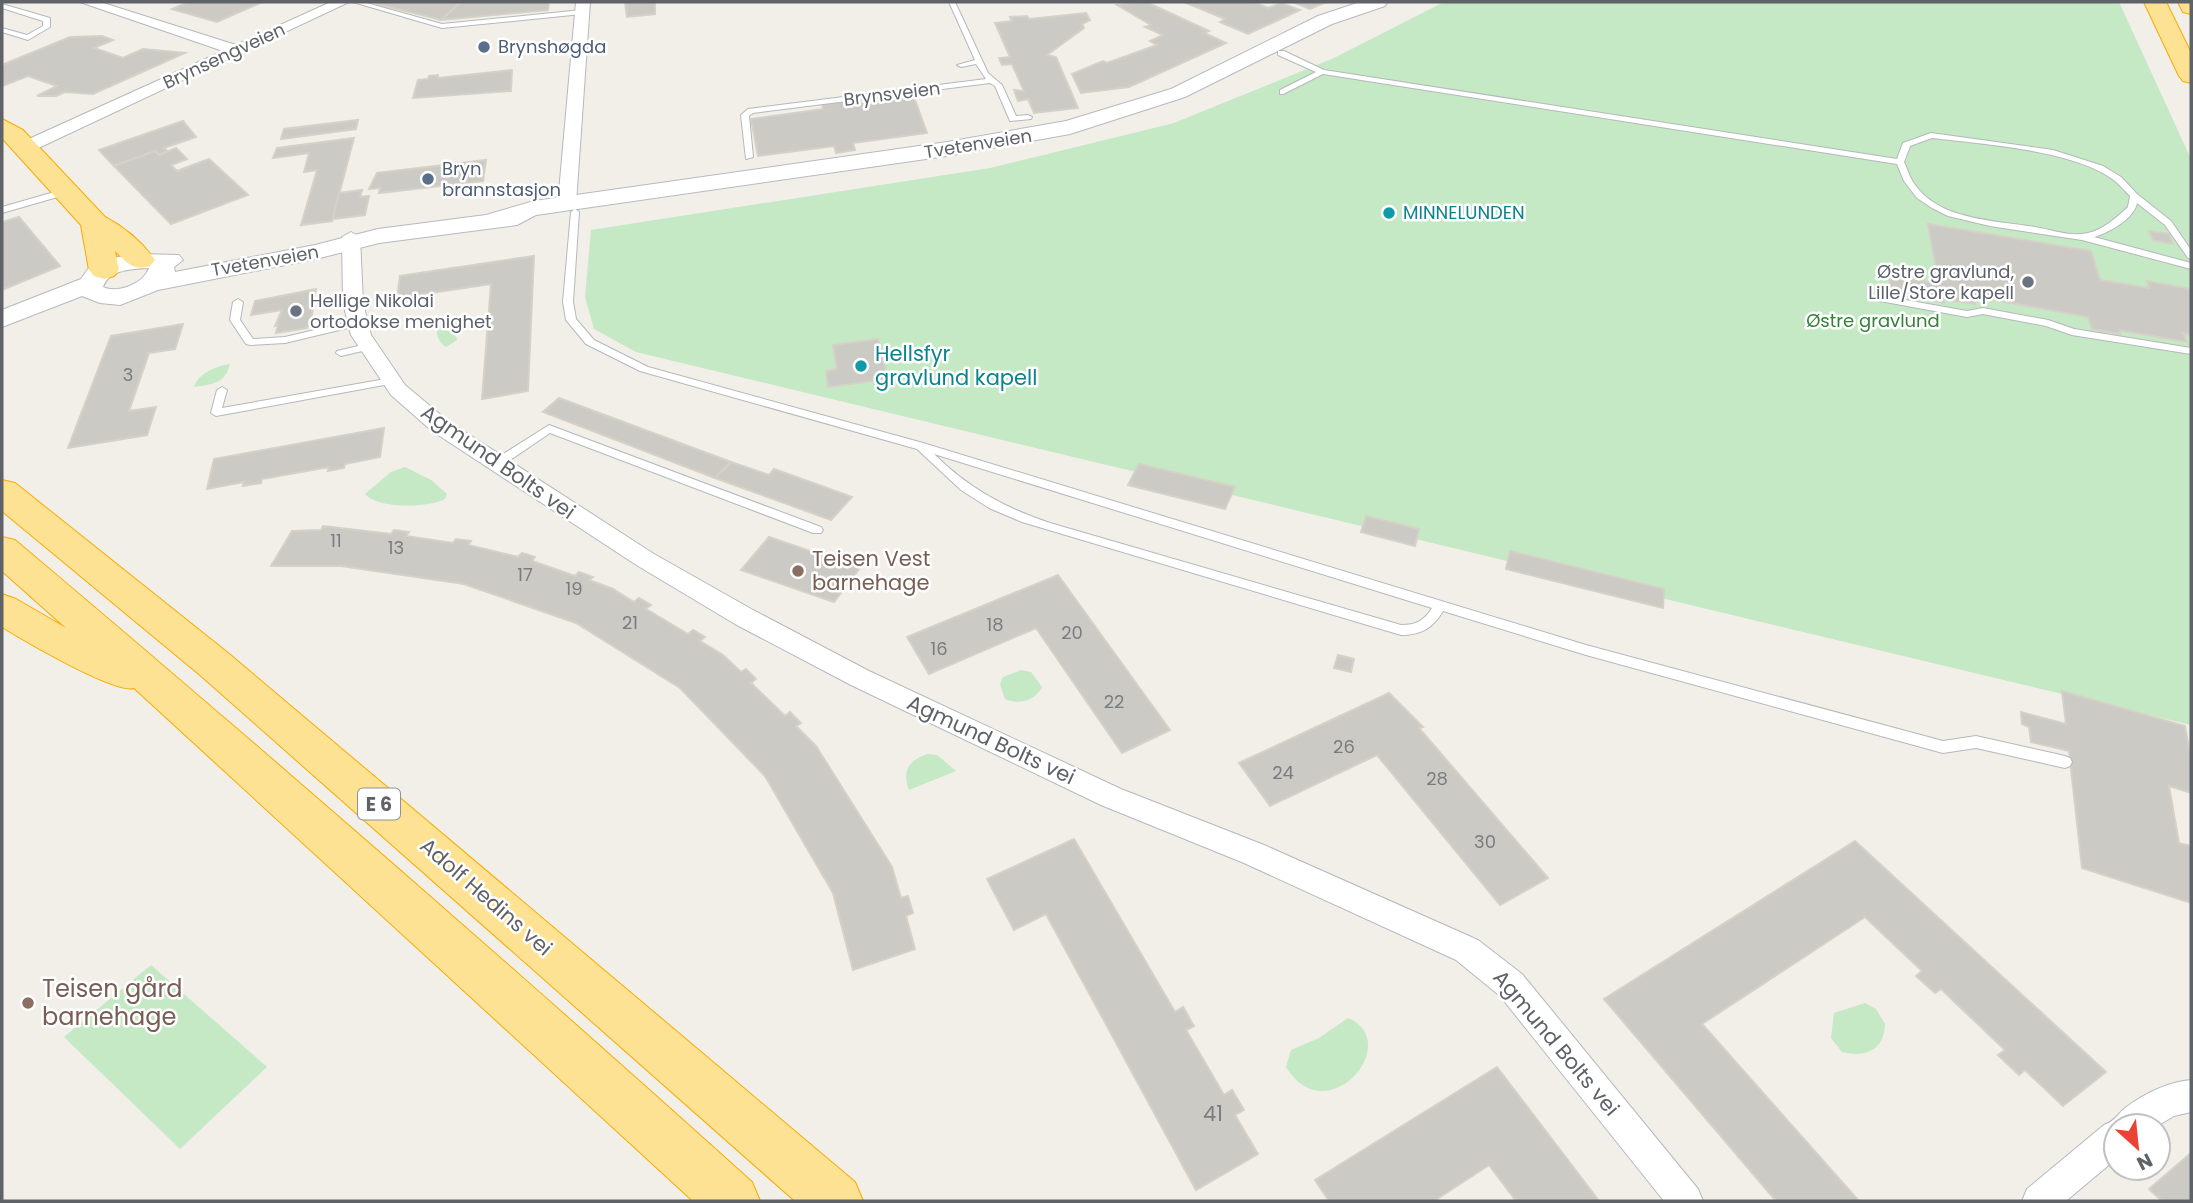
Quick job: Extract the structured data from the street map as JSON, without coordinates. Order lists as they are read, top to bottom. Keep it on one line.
{"streets":{"highway":["E 6","Adolf Hedins vei"],"main road":["Tvetenveien"],"street":["Brynsengveien","Agmund Bolts vei"],"lane":["Brynsveien"]},"crossings":[["Tvetenveien","Agmund Bolts vei"]],"parks":["Østre gravlund"],"places":["Brynshøgda","Bryn brannstasjon","MINNELUNDEN","Østre gravlund, Lille/Store kapell","Hellige Nikolai ortodokse menighet","Hellsfyr gravlund kapell","Teisen Vest barnehage","Teisen gård barnehage"],"house_numbers":["3","11","13","17","19","21","18","20","16","22","26","24","28","30","41"],"north":"bottom right"}
